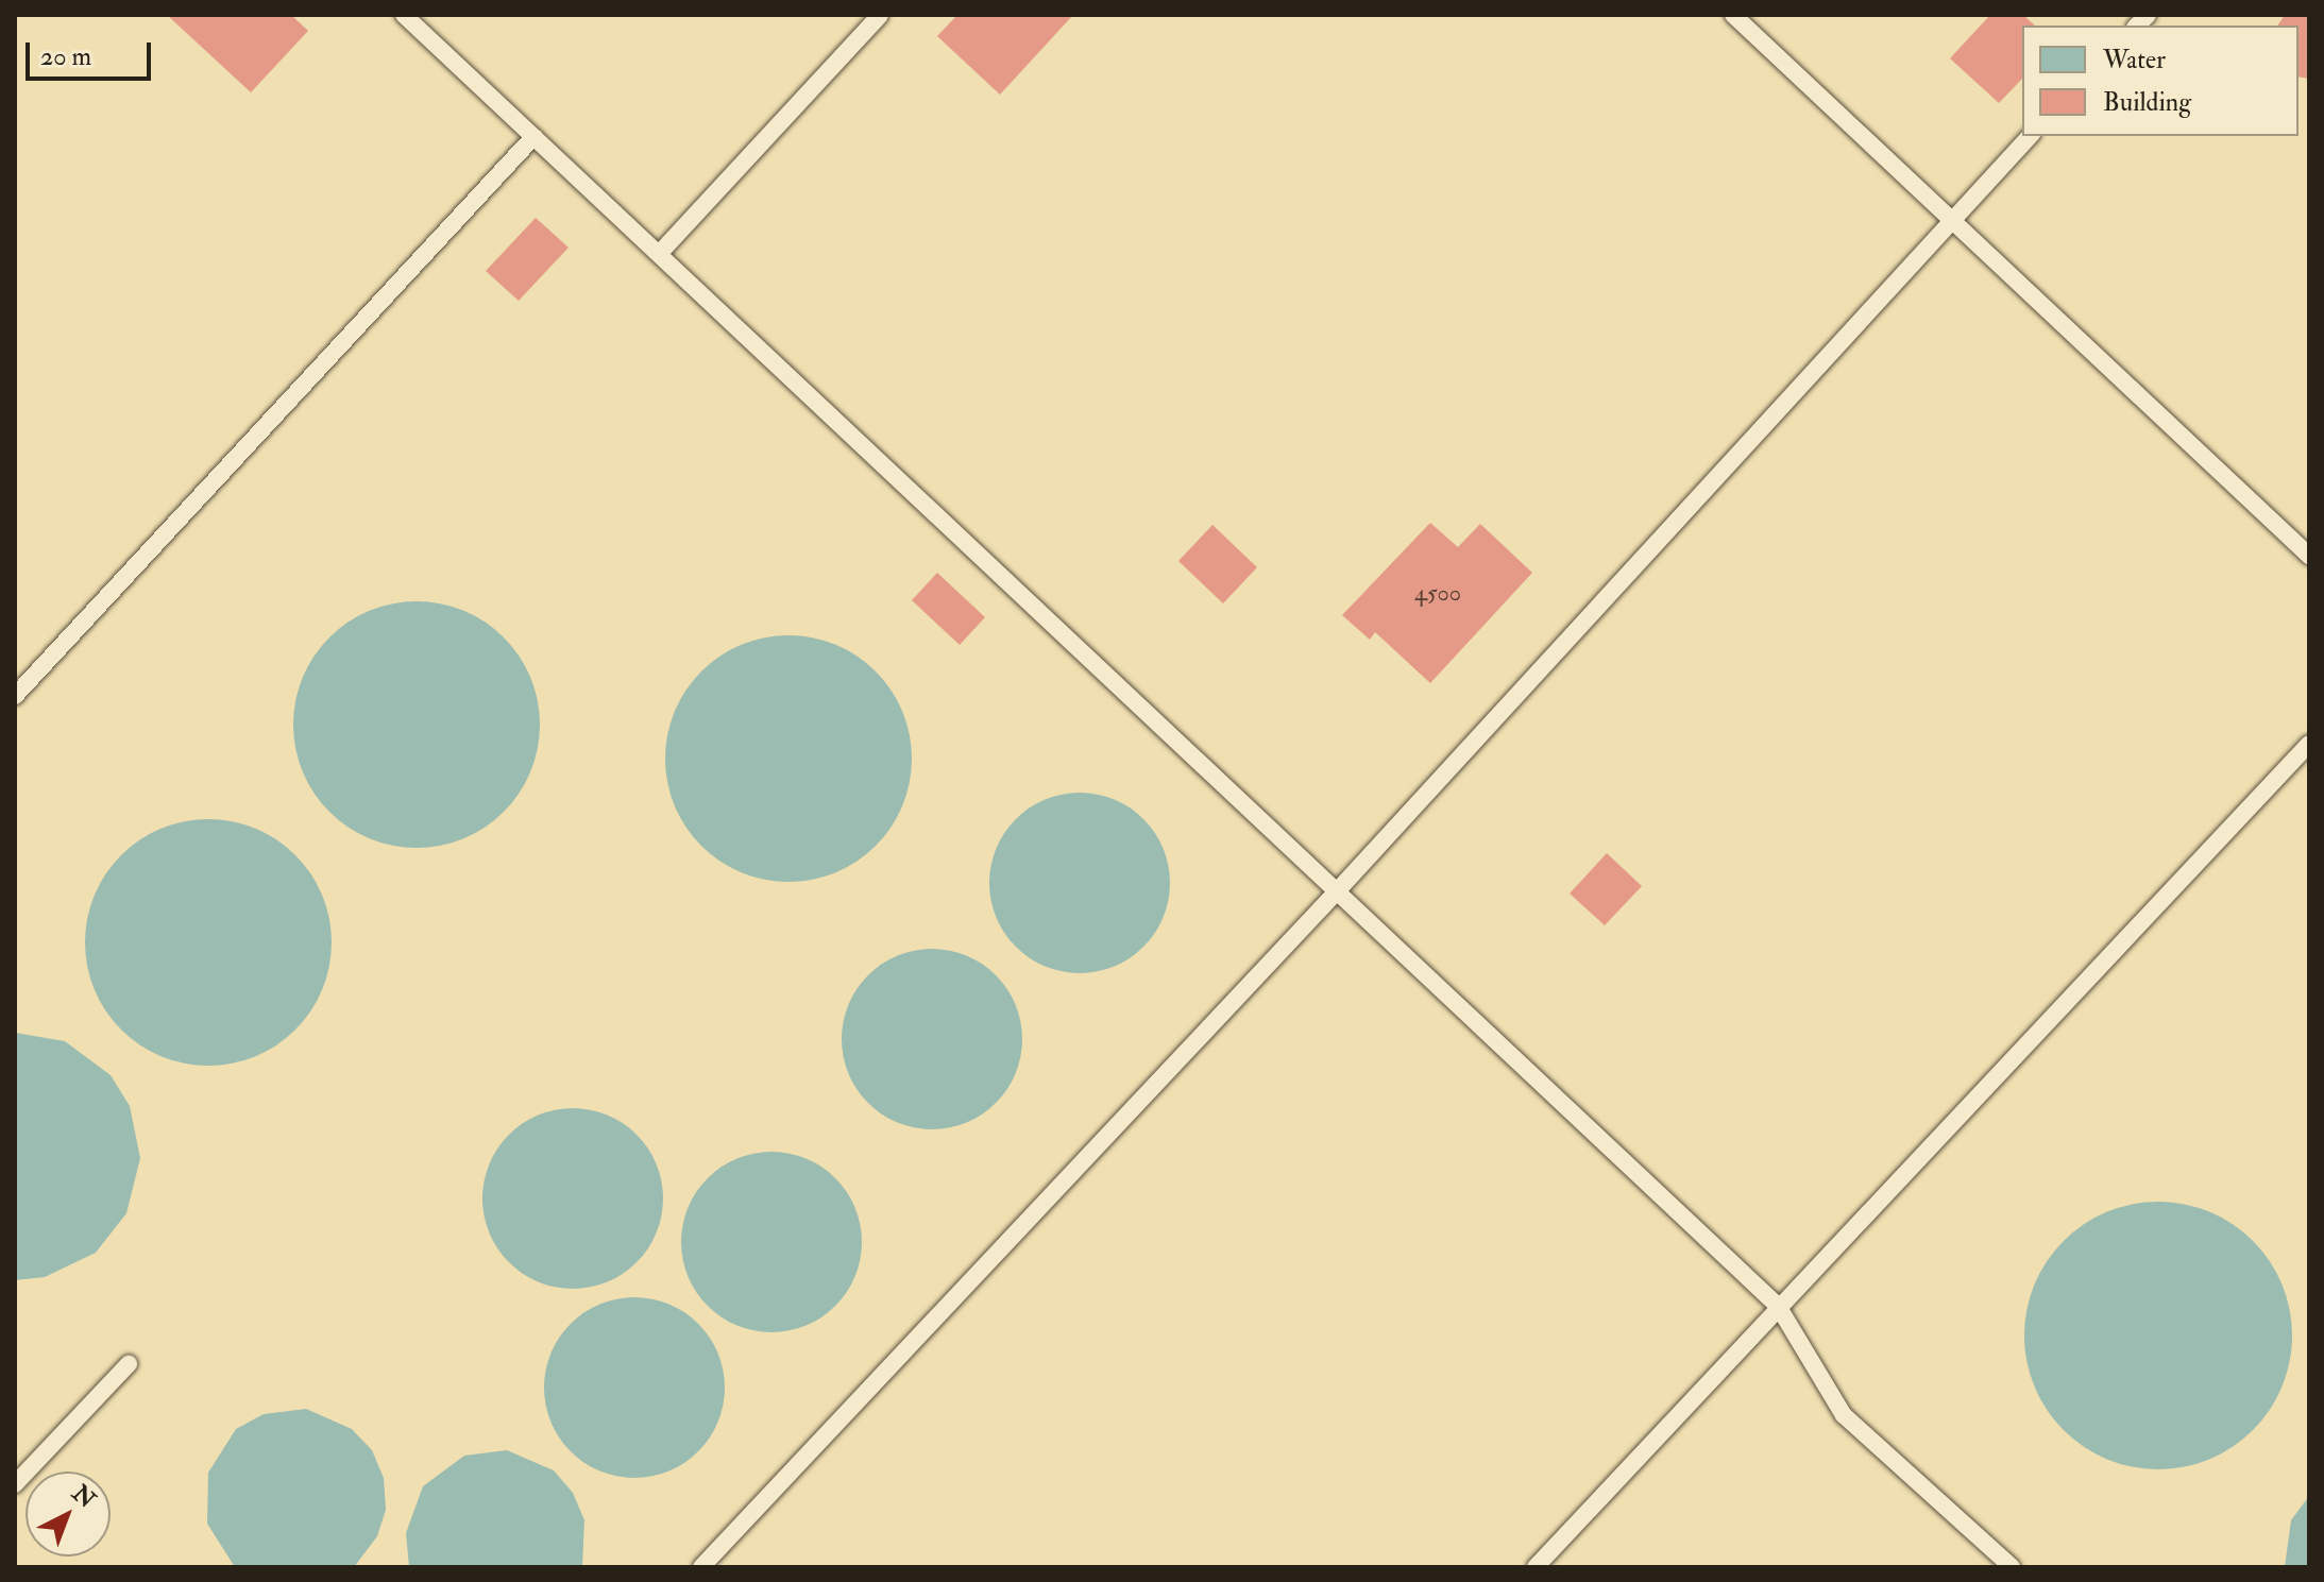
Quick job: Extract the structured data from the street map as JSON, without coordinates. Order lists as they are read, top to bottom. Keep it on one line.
{"house_numbers":["4500"],"legend":["Water","Building"],"scale_bar":"20 m","north":"top right"}
